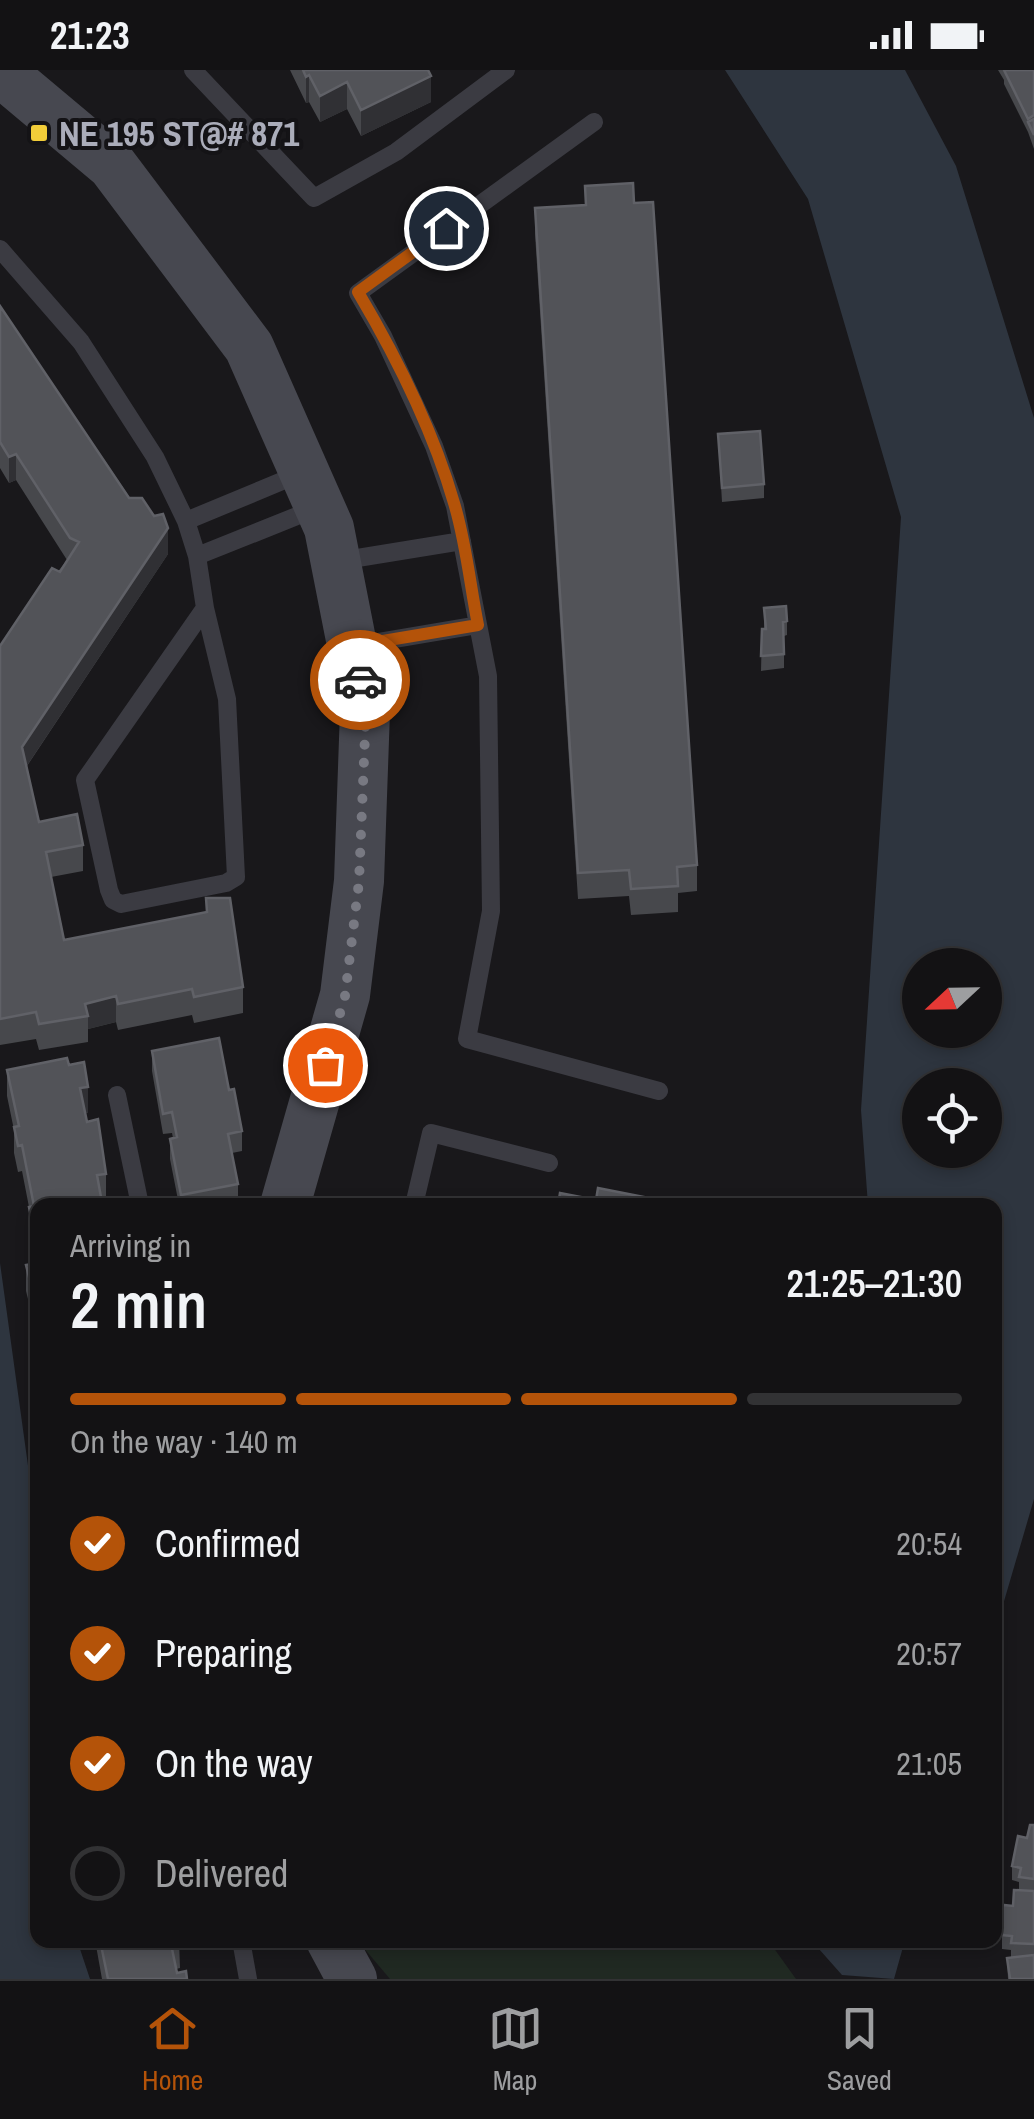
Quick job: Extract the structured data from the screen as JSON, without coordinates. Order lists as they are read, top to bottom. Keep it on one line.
{"places":{"transit":["NE 195 ST@# 871"]},"north":"left","page":{"status":"21:23","heading":["2 min","Arriving in","21:25–21:30"],"bar":"On the way · 140 m","list":[["Confirmed","20:54"],["Preparing","20:57"],["On the way","21:05"],"Delivered"],"tabs":["Home","Map","Saved"]}}
